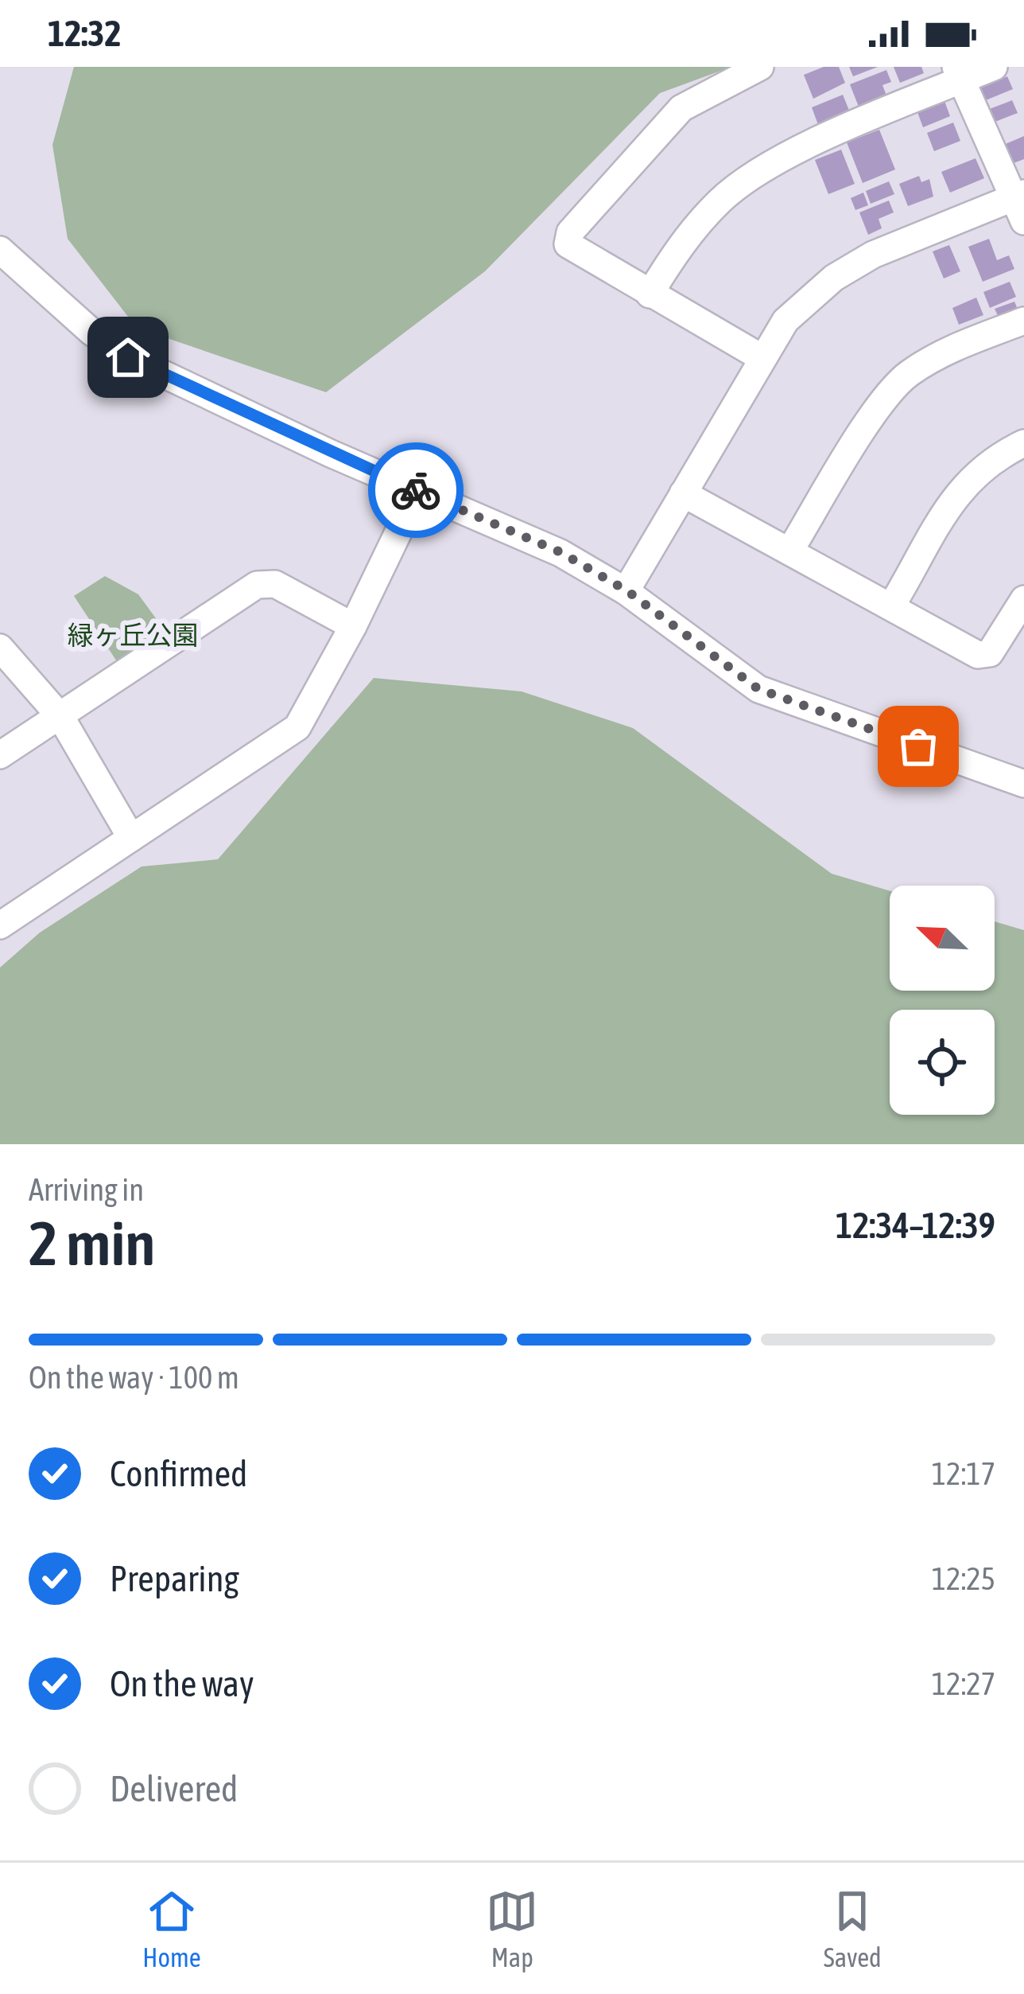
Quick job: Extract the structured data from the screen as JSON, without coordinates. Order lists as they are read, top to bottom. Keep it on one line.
{"parks":["緑ヶ丘公園"],"north":"top left","page":{"status":"12:32","heading":["2 min","Arriving in","12:34–12:39"],"bar":"On the way · 100 m","list":[["Confirmed","12:17"],["Preparing","12:25"],["On the way","12:27"],"Delivered"],"tabs":["Home","Map","Saved"]}}
